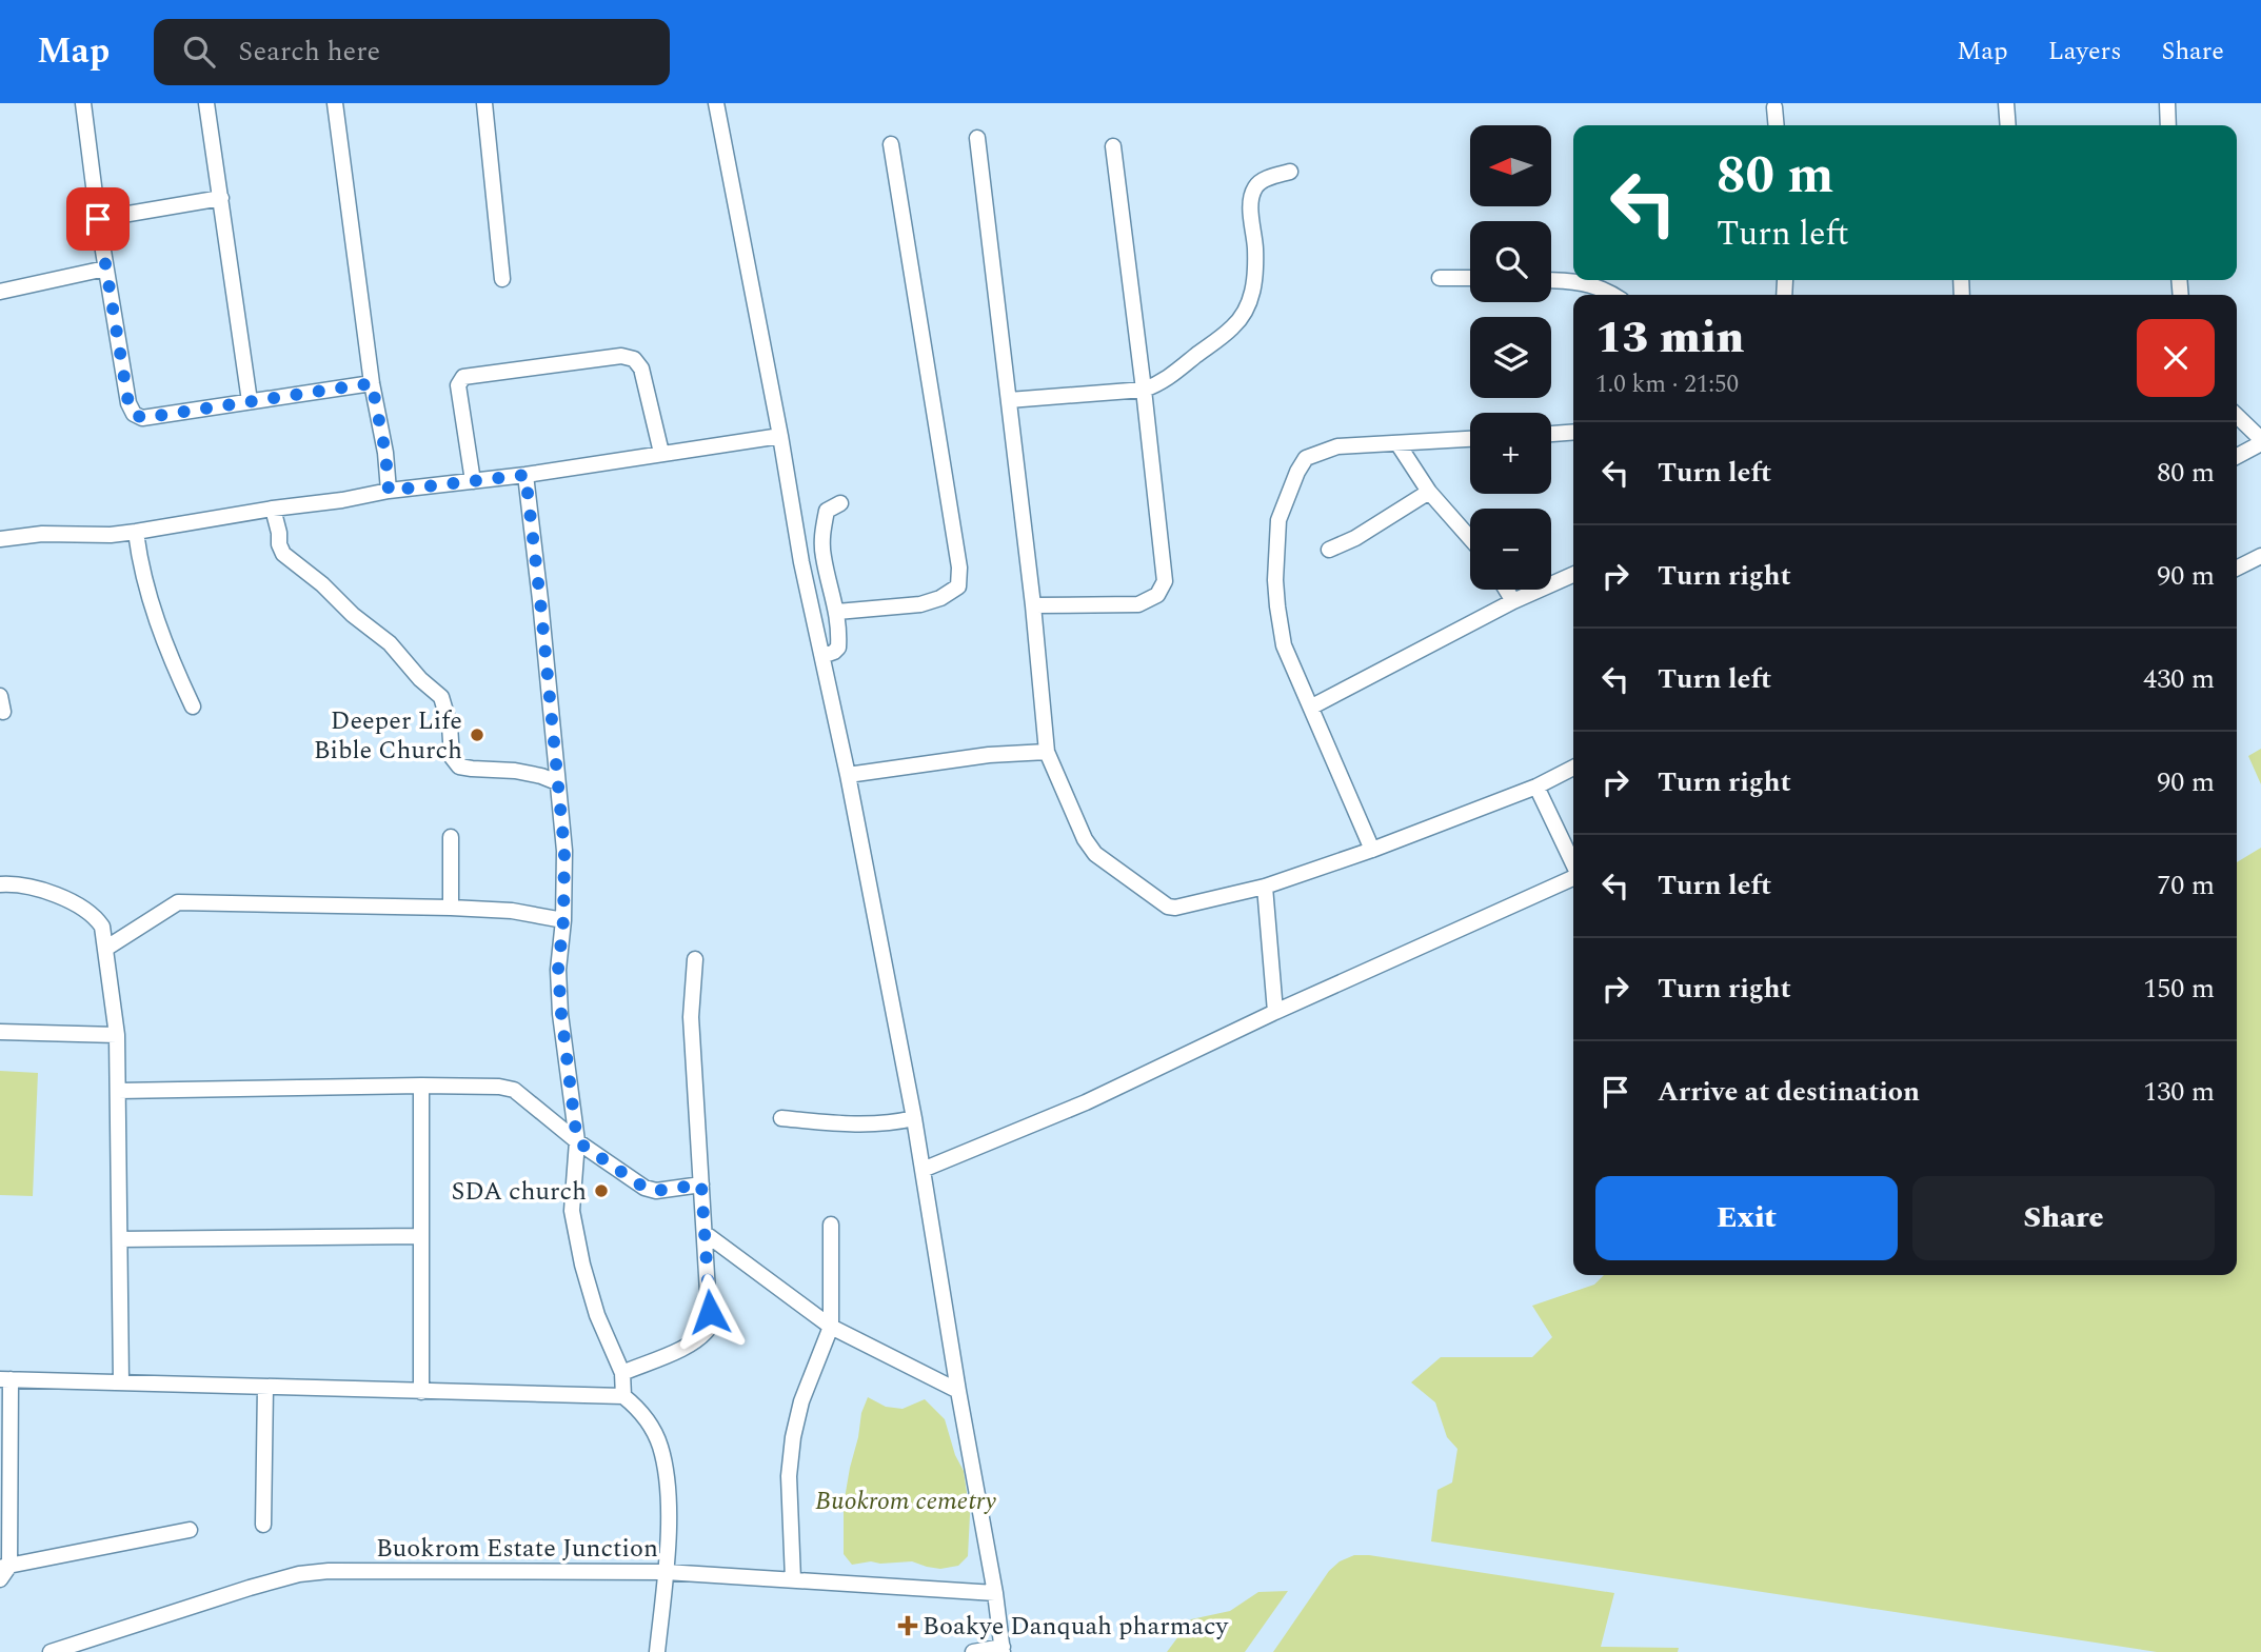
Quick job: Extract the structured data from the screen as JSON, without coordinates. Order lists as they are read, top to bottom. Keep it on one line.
{"streets":{"street":["Buokrom Estate Junction"]},"parks":["Buokrom cemetry"],"places":{"other":["Deeper Life Bible Church","SDA church"],"health":["Boakye Danquah pharmacy"]},"north":"left","page":{"header":"Map","search":"Search here","nav":["Map","Layers","Share"],"map_buttons":["+","−"],"turn":["80 m","Turn left"],"heading":["13 min","1.0 km · 21:50"],"list":[{"name":"Turn left","value":"80 m"},{"name":"Turn right","value":"90 m"},{"name":"Turn left","value":"430 m"},{"name":"Turn right","value":"90 m"},{"name":"Turn left","value":"70 m"},{"name":"Turn right","value":"150 m"},{"name":"Arrive at destination","value":"130 m"}],"buttons":["Exit","Share"]}}
